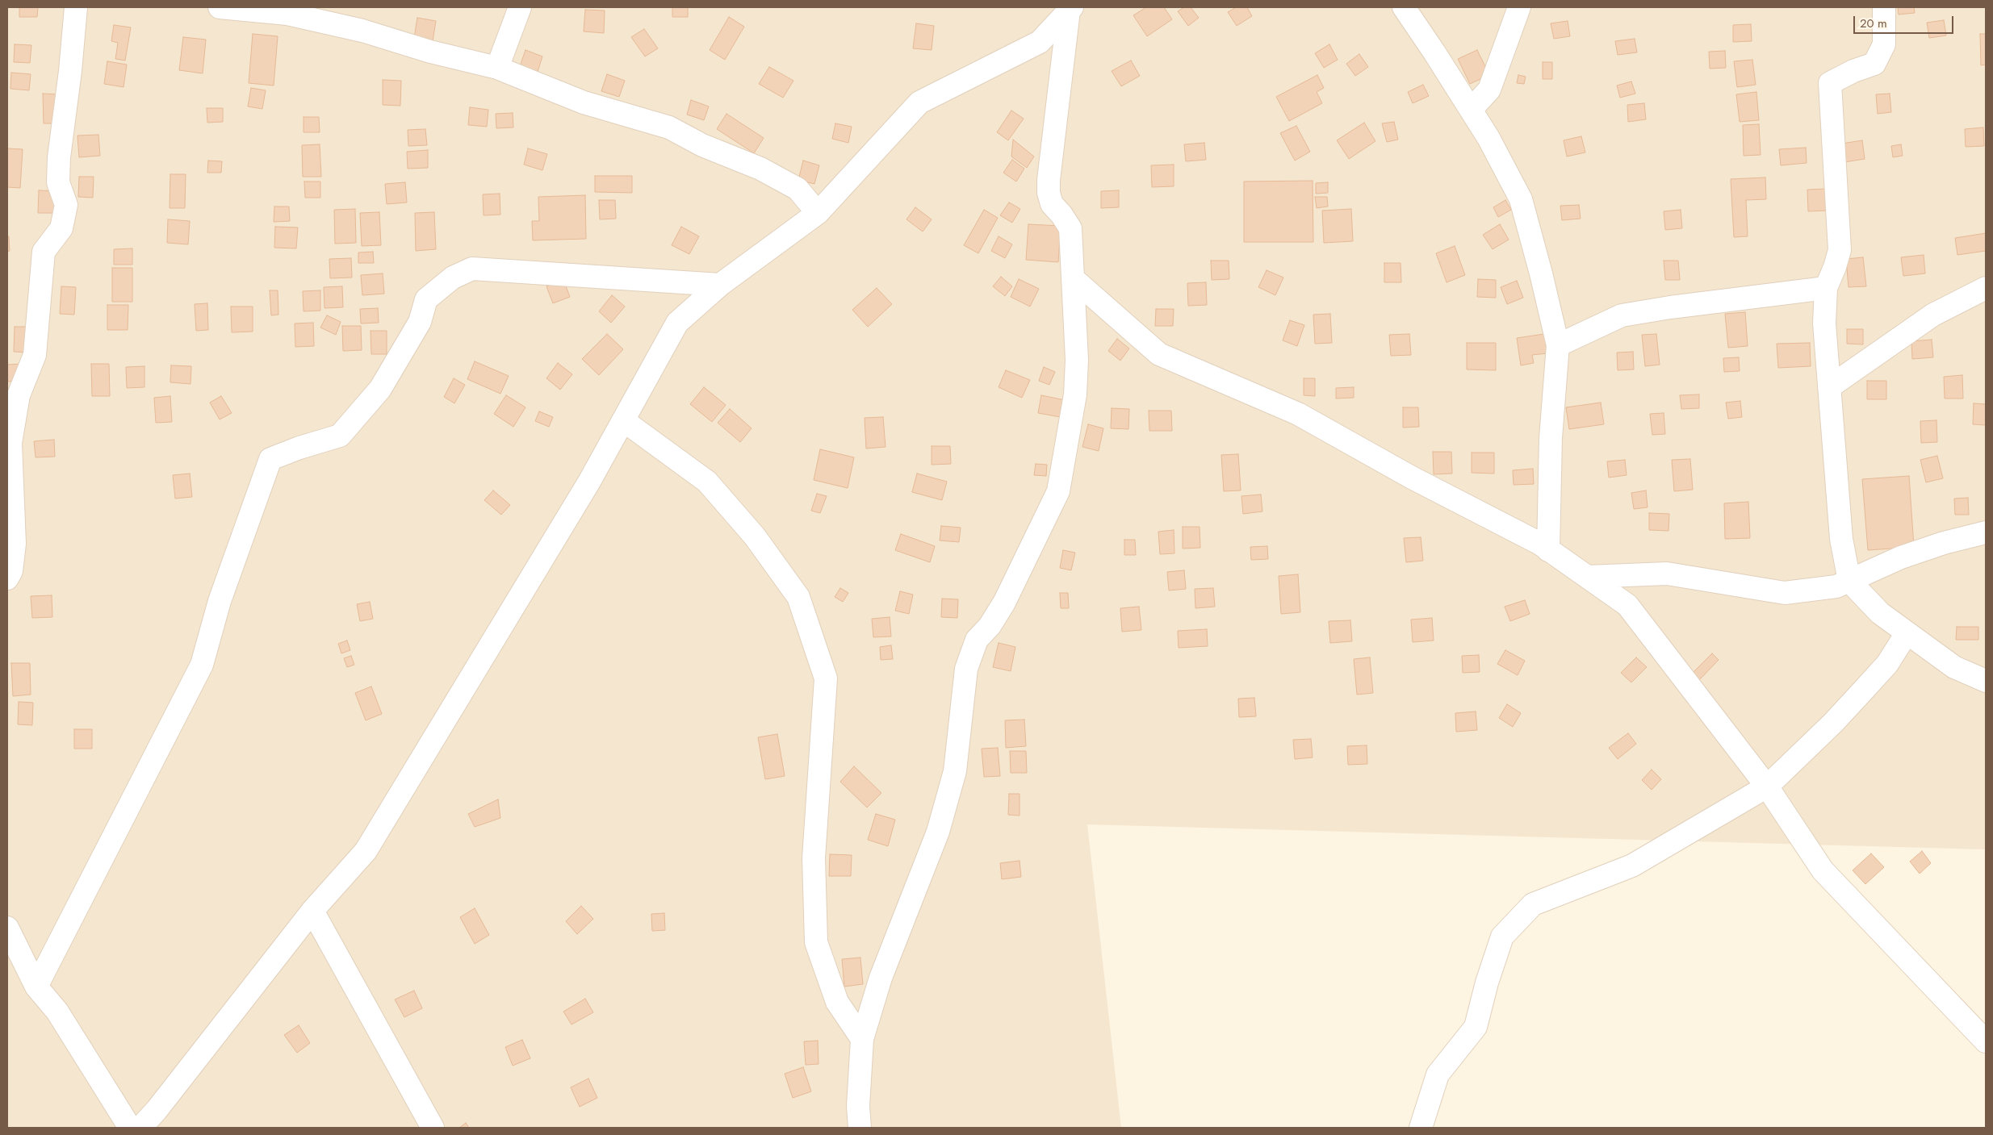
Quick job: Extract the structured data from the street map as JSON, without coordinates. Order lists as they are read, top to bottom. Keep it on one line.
{"scale_bar":"20 m"}
